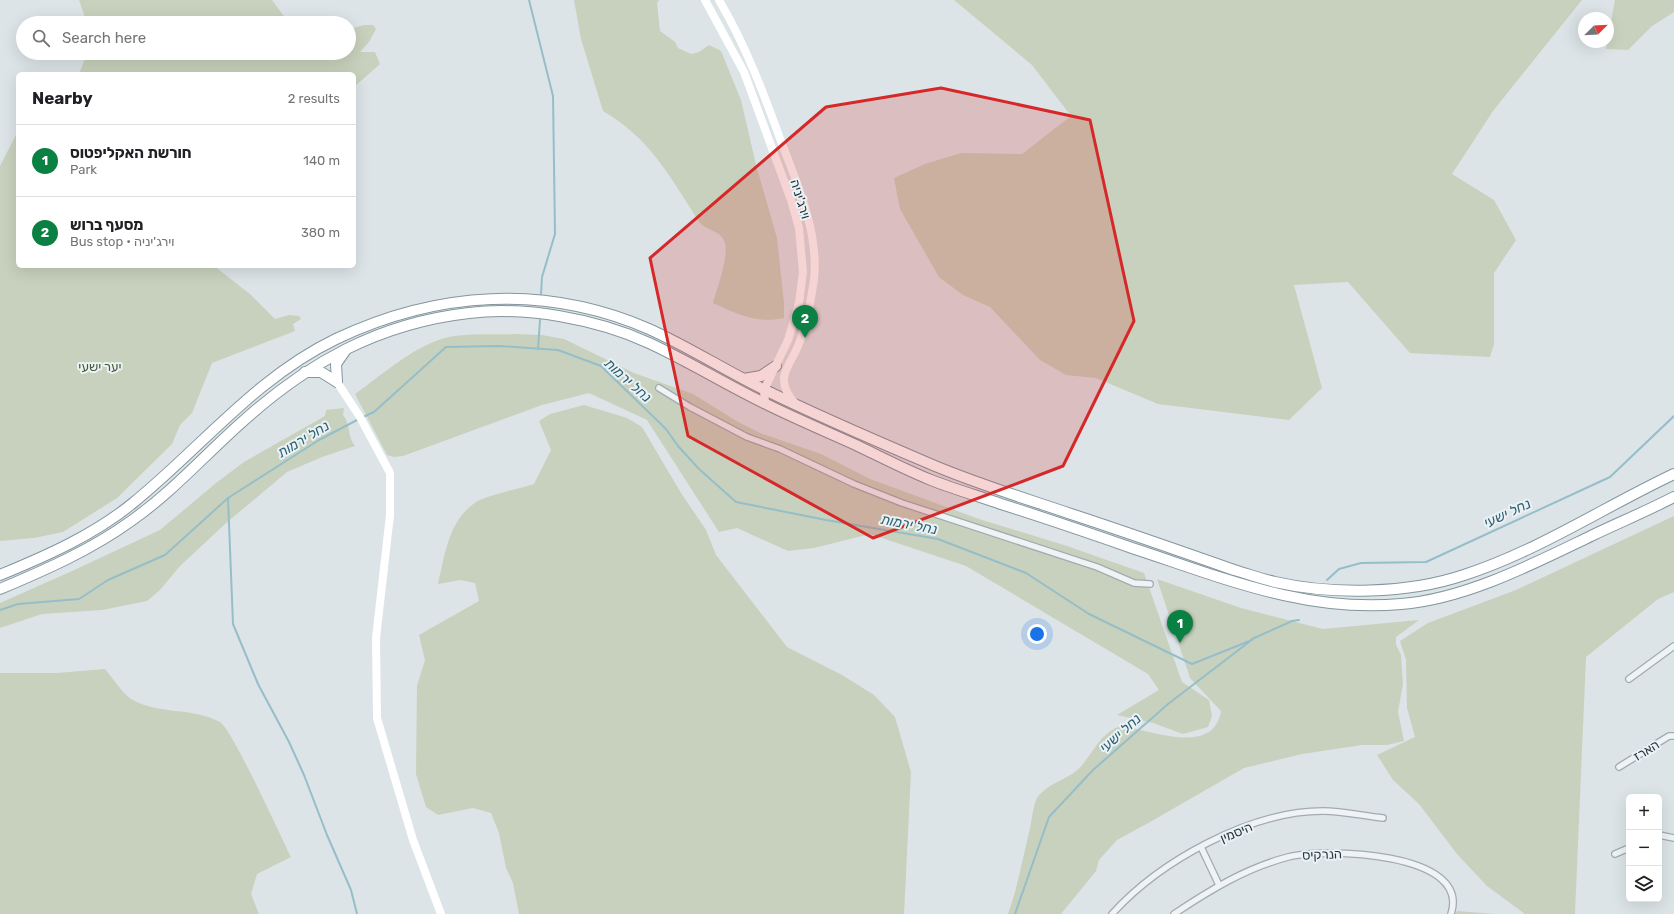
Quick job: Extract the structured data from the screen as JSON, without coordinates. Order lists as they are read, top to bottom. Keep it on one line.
{"streets":{"street":["וירג'יניה","הארז","היסמין","הנרקיס"]},"water":["נחל ירמות","נחל ישעי"],"parks":["יער ישעי"],"north":"top right","page":{"search":"Search here","heading":["Nearby","2 results"],"list":[{"mark":"1","name":"חורשת האקליפטוס","note":"Park","value":"140 m"},{"mark":"2","name":"מסעף ברוש","note":"Bus stop · וירג'יניה","value":"380 m"}],"pins":["2","1"],"map_buttons":["+","−"]}}
